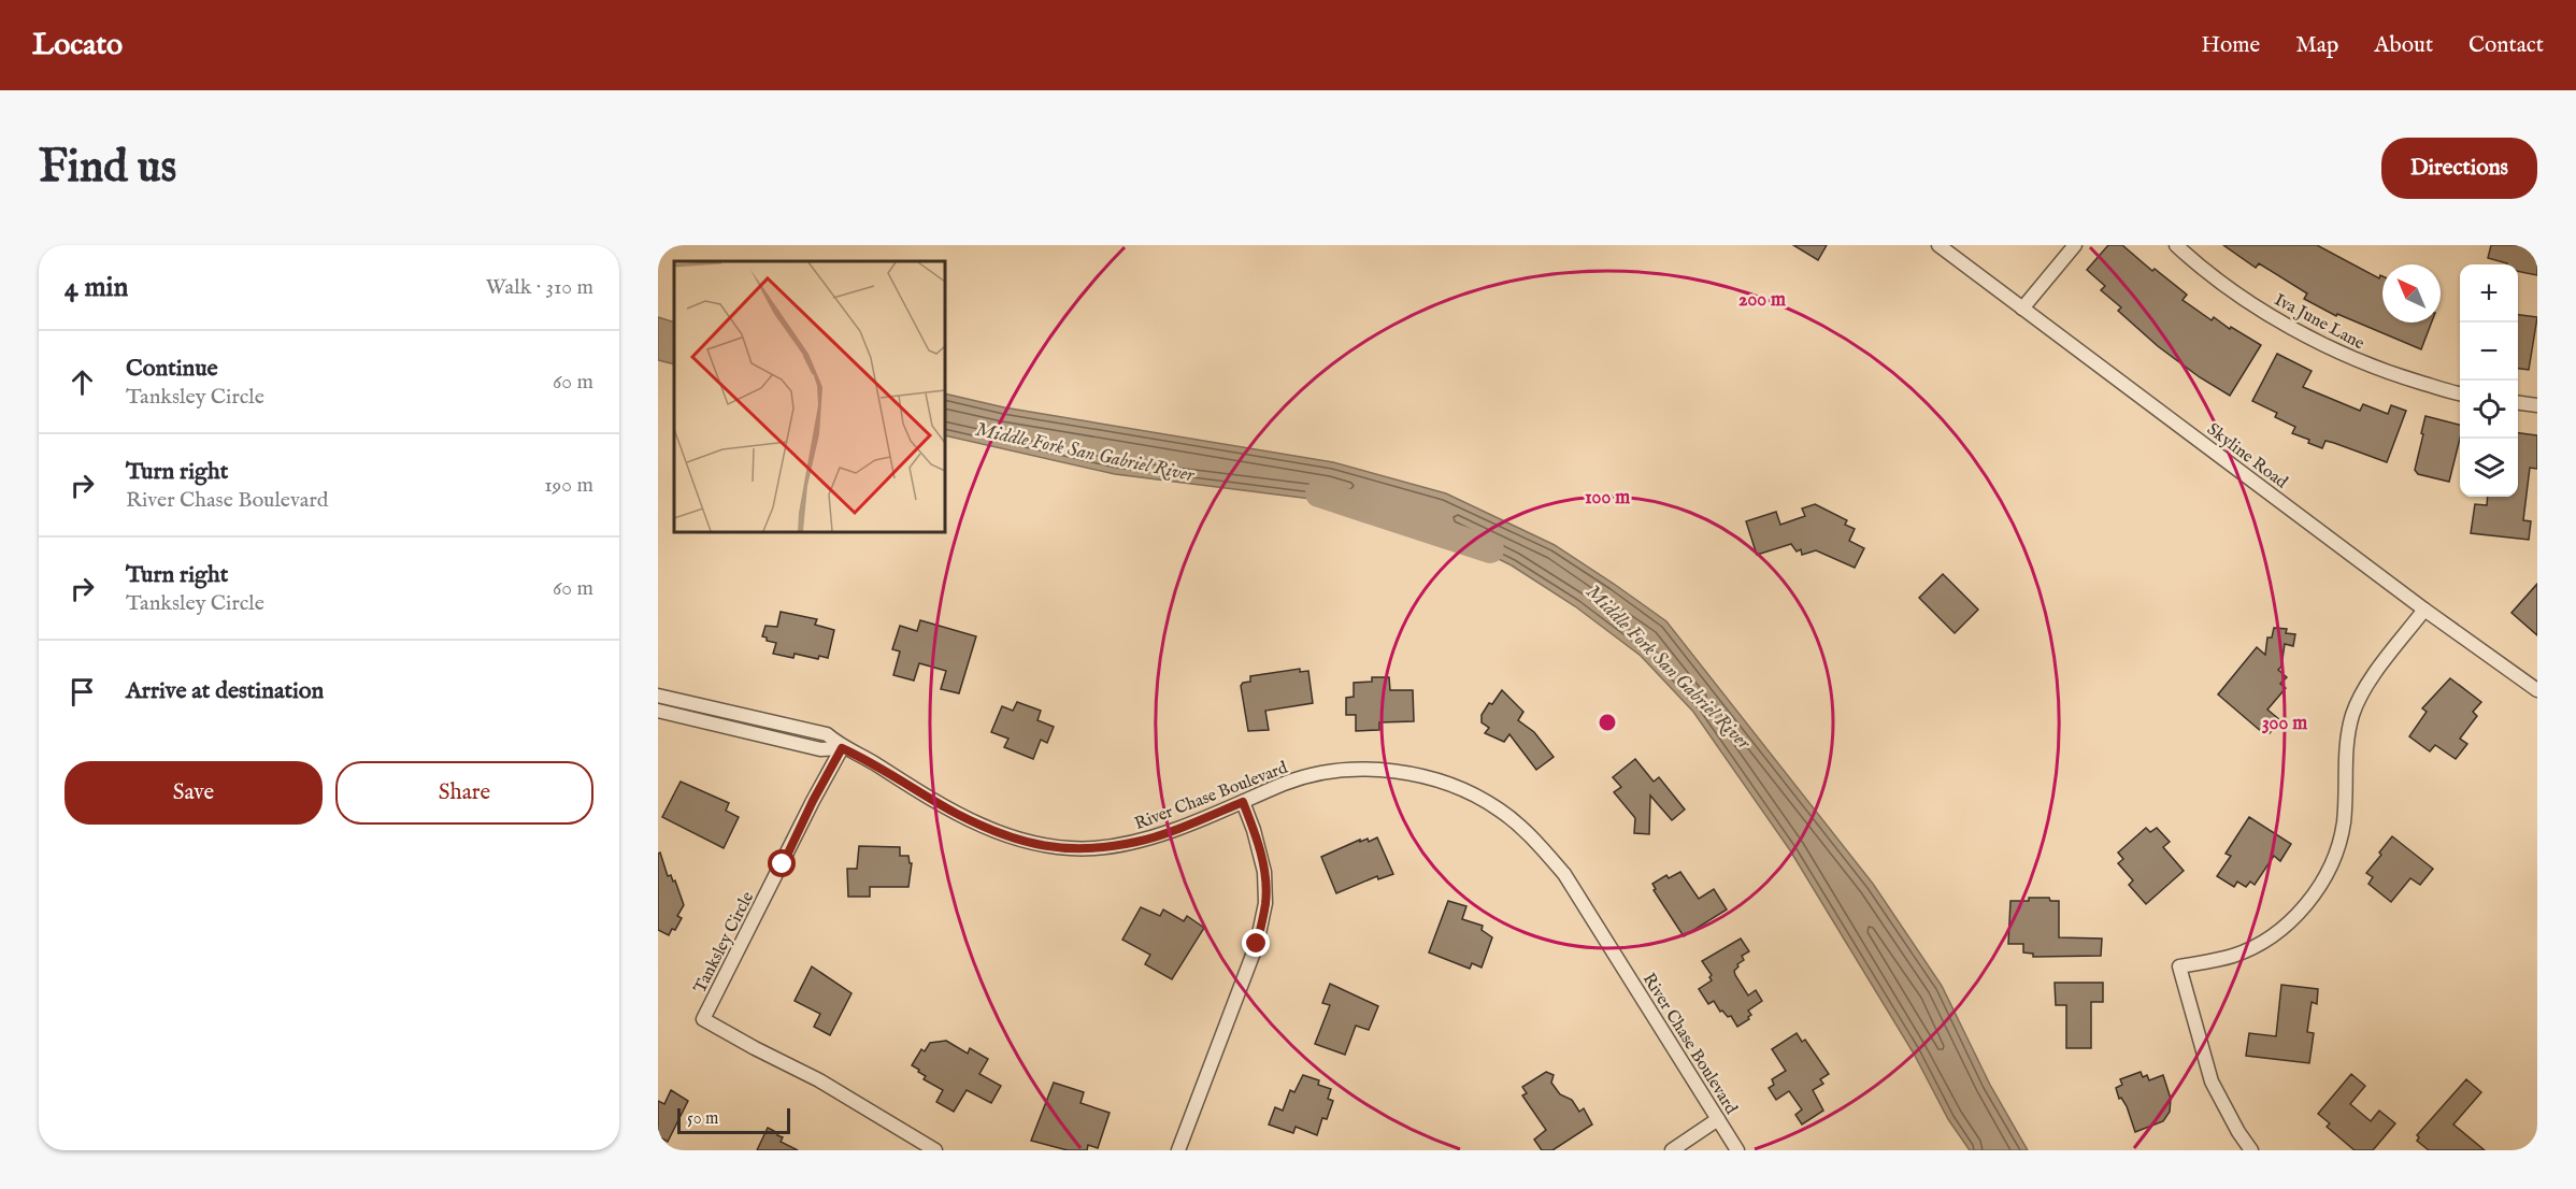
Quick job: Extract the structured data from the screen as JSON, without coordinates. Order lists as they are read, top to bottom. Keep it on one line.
{"streets":{"street":["Iva June Lane","Skyline Road","River Chase Boulevard","Tanksley Circle"]},"crossings":[["River Chase Boulevard","Tanksley Circle"]],"water":["Middle Fork San Gabriel River"],"scale_bar":"50 m","north":"top left","page":{"header":"Locato","nav":["Home","Map","About","Contact"],"buttons":["Directions",["Save","Share"]],"title":"Find us","heading":["4 min","Walk · 310 m"],"map_buttons":["+","−"],"list":[["Continue","Tanksley Circle","60 m"],["Turn right","River Chase Boulevard","190 m"],["Turn right","Tanksley Circle","60 m"],"Arrive at destination"],"scale":"50 m"},"rings":["200 m","100 m","300 m"]}
